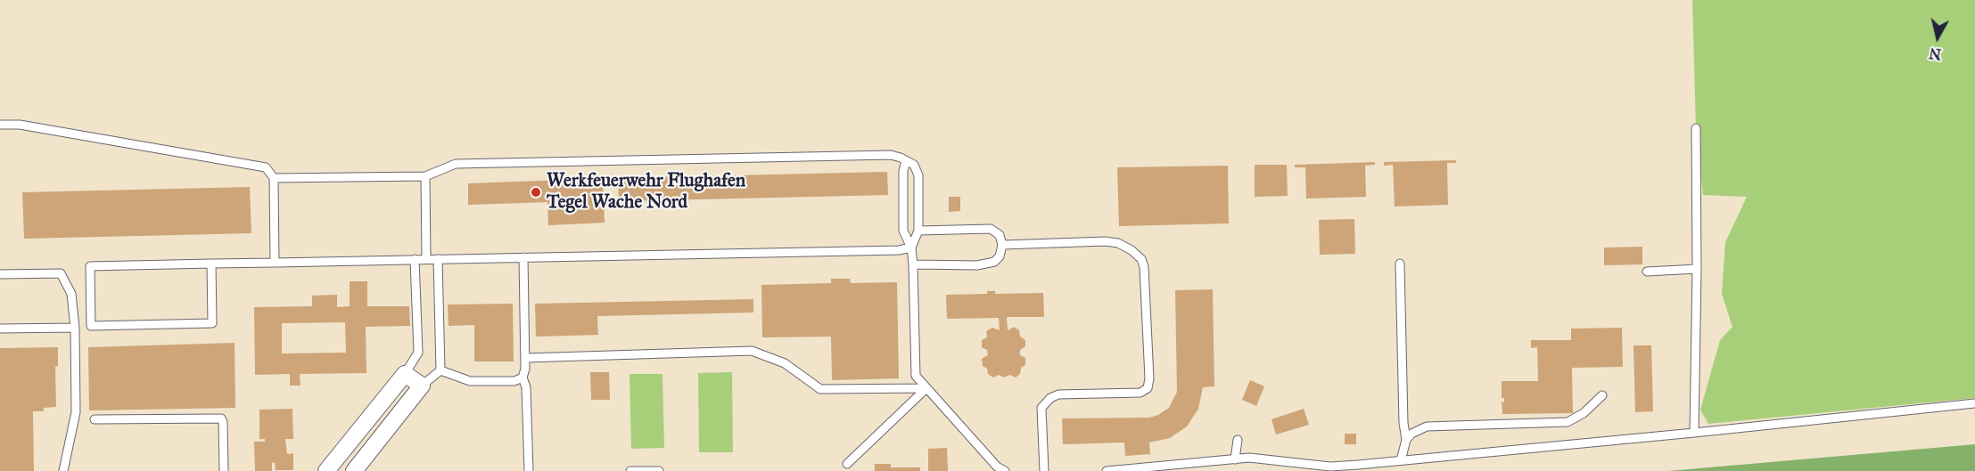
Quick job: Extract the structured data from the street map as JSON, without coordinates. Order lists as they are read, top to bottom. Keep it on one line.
{"places":["Werkfeuerwehr Flughafen Tegel Wache Nord"],"north":"bottom"}
